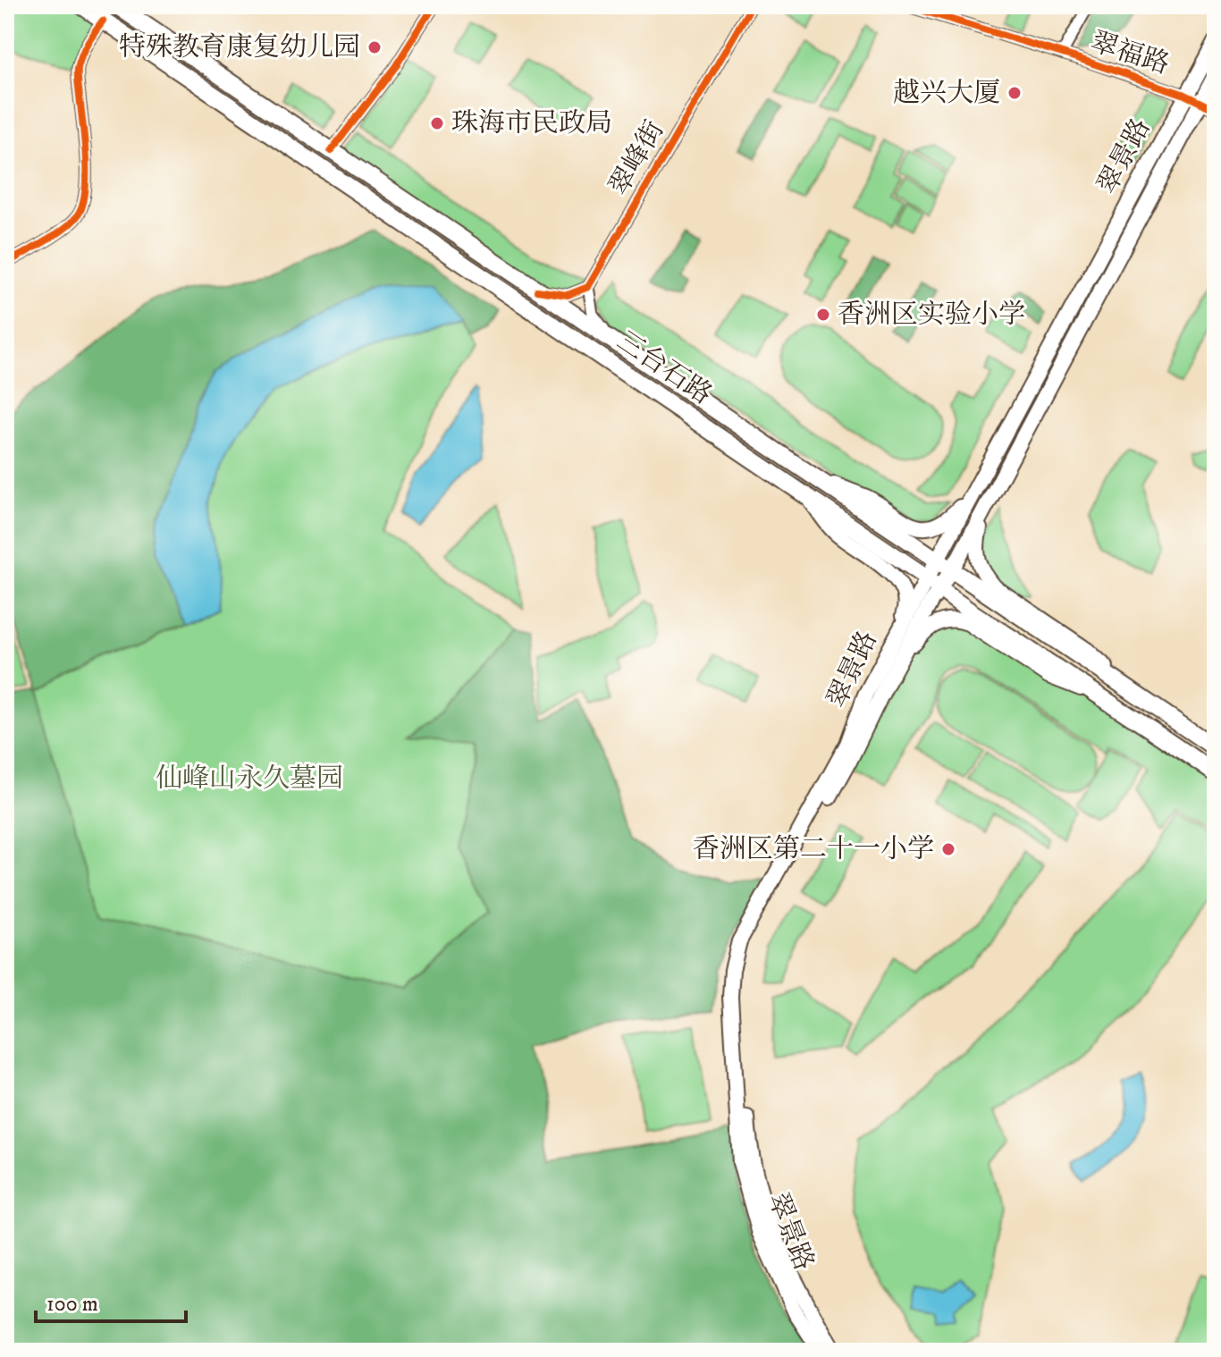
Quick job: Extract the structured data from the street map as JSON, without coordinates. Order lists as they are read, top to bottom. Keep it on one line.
{"streets":{"main road":["翠景路","三台石路"],"street":["翠福路","翠峰街"]},"crossings":[["翠福路","翠景路"],["翠景路","三台石路"]],"parks":["仙峰山永久墓园"],"places":["特殊教育康复幼儿园","越兴大厦","珠海市民政局","香洲区实验小学","香洲区第二十一小学"],"scale_bar":"100 m"}
